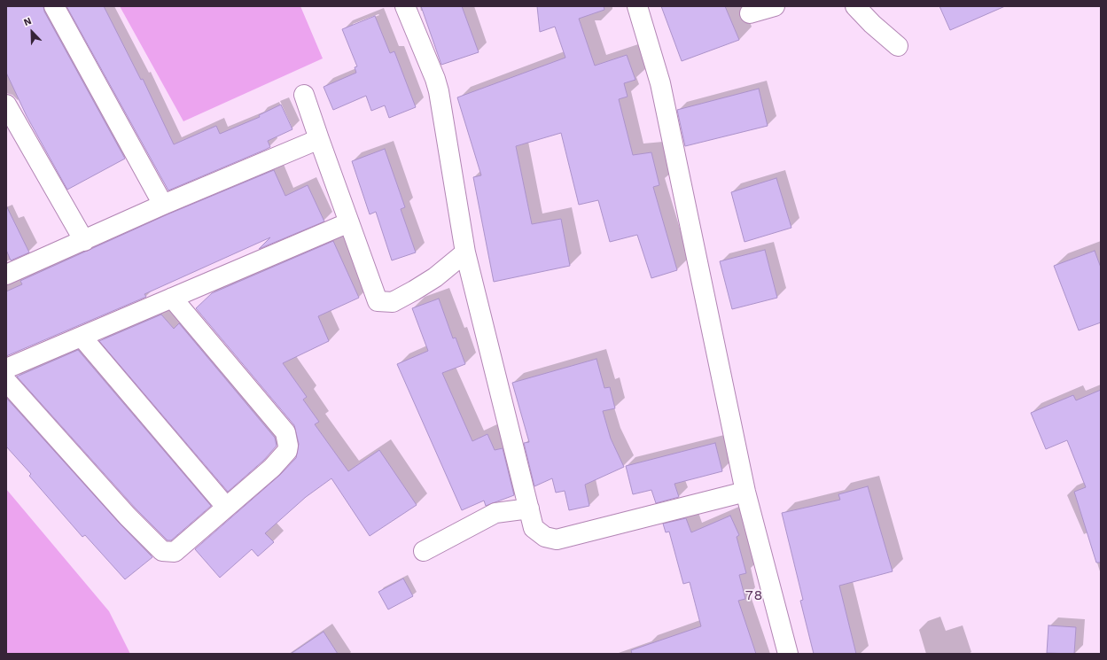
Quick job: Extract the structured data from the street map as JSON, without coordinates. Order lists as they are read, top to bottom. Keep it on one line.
{"districts":["78"],"north":"top left"}
